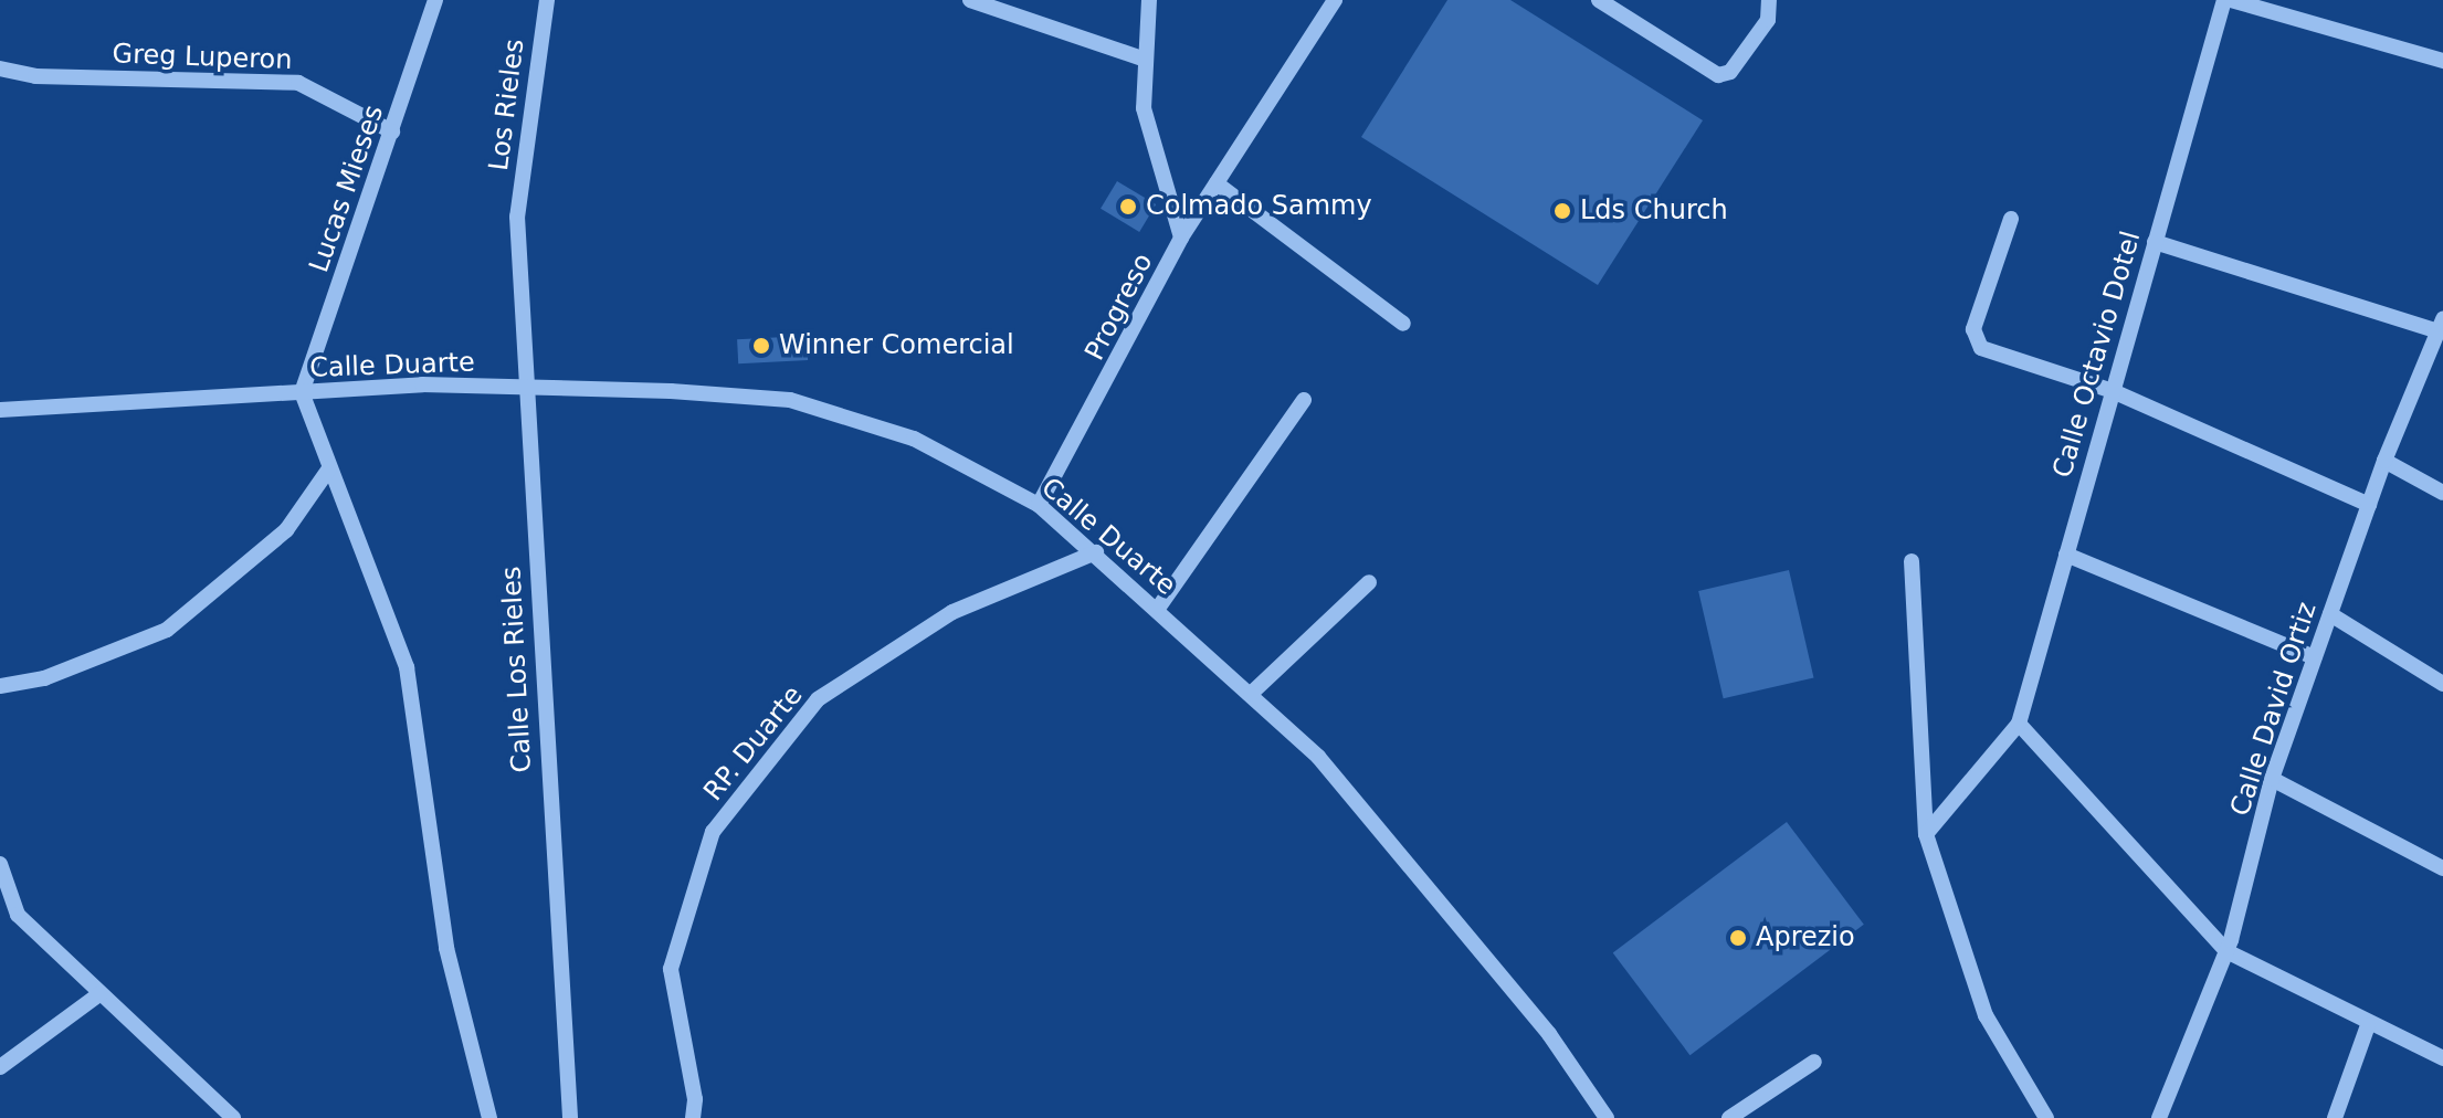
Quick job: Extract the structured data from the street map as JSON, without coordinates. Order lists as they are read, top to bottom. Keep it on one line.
{"streets":{"street":["Greg Luperon","Los Rieles","Lucas Mieses","Progreso","Calle Octavio Dotel","Calle Duarte","Calle Los Rieles","Calle David Ortiz","RP. Duarte"]},"crossings":[["Greg Luperon","Lucas Mieses"],["Los Rieles","Calle Los Rieles"],["Lucas Mieses","Calle Duarte"],["Progreso","Calle Duarte"],["Calle Duarte","RP. Duarte"]],"places":["Colmado Sammy","Lds Church","Winner Comercial","Aprezio"]}
